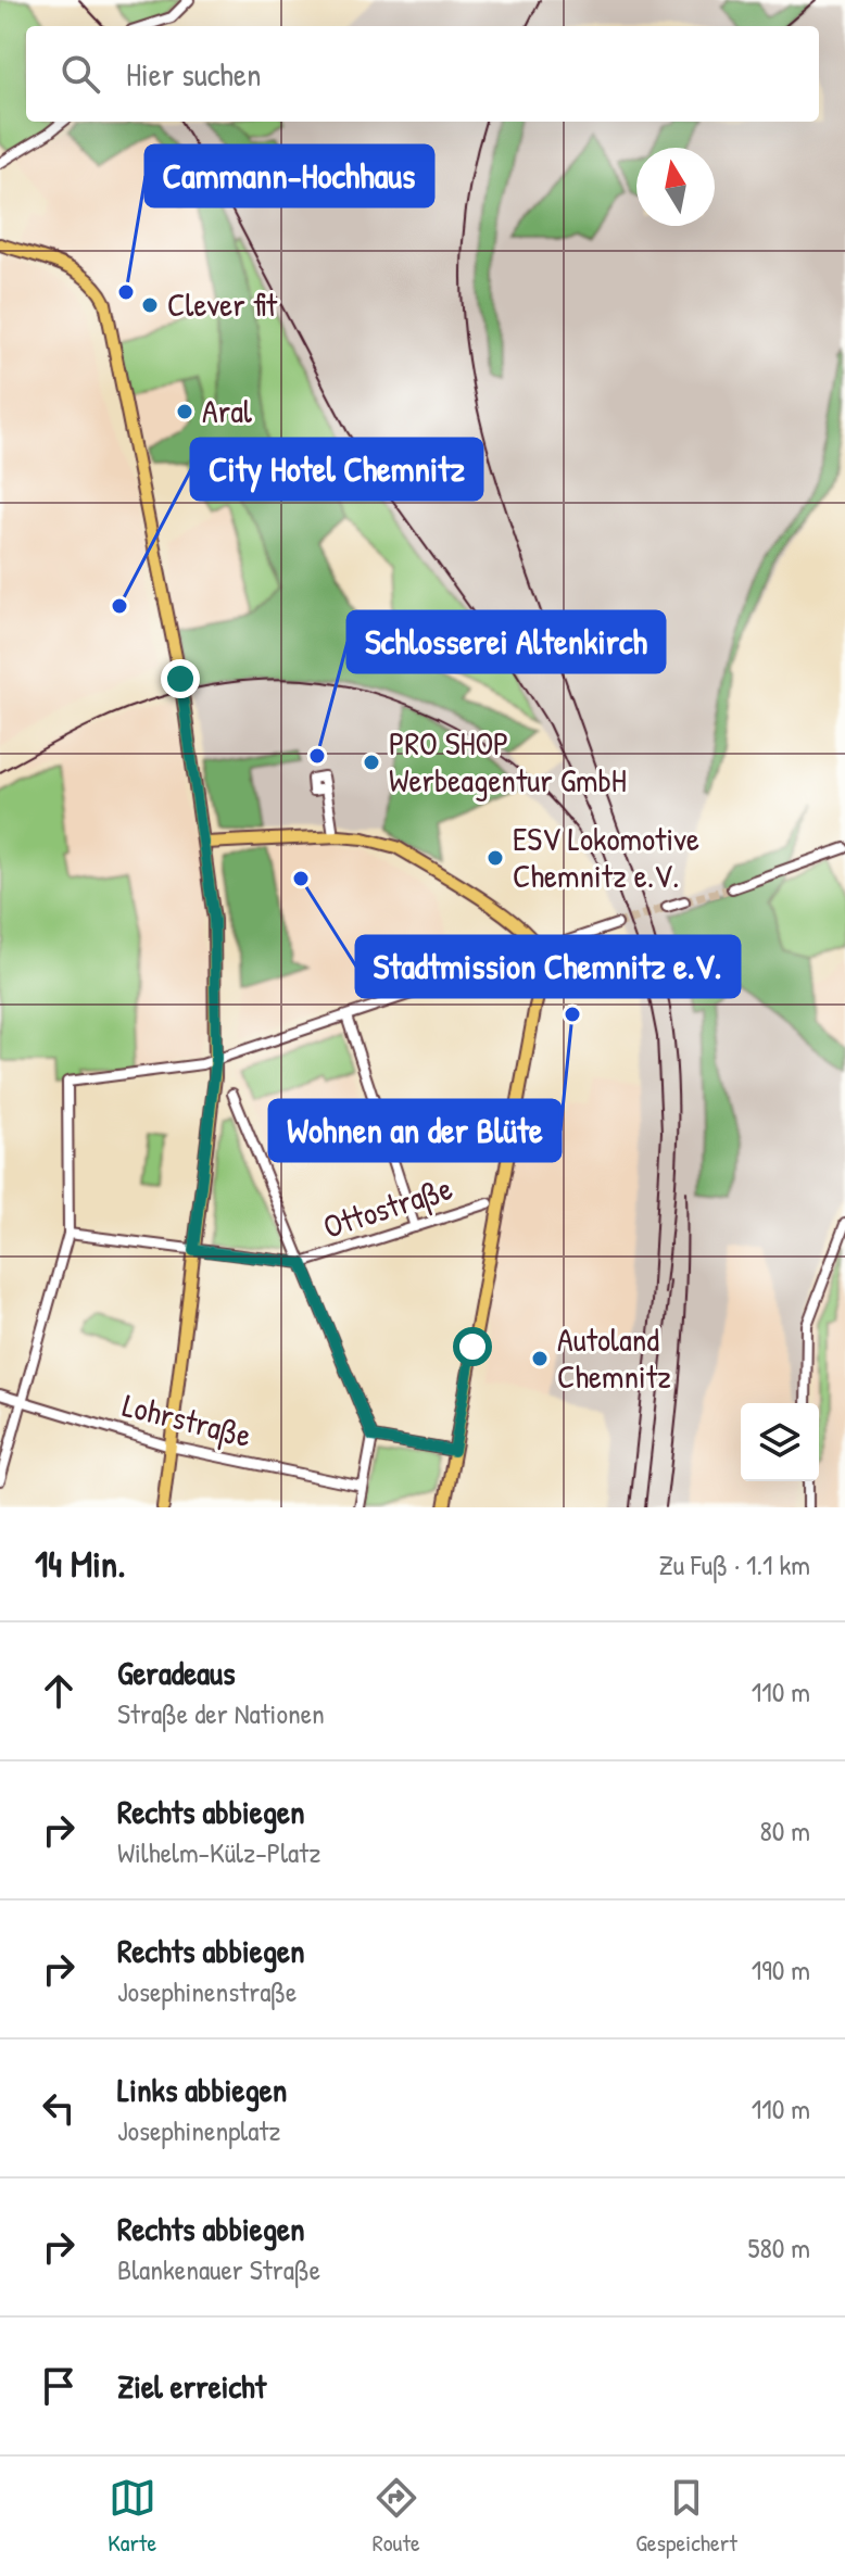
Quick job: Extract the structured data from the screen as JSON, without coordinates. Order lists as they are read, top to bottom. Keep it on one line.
{"streets":{"street":["Ottostraße","Lohrstraße"]},"places":["Cammann-Hochhaus","Clever fit","Aral","City Hotel Chemnitz","Schlosserei Altenkirch","PRO SHOP Werbeagentur GmbH","ESV Lokomotive Chemnitz e.V.","Stadtmission Chemnitz e.V.","Wohnen an der Blüte","Autoland Chemnitz"],"north":"top","page":{"search":"Hier suchen","heading":["14 Min.","Zu Fuß · 1.1 km"],"list":[["Geradeaus","Straße der Nationen","110 m"],["Rechts abbiegen","Wilhelm-Külz-Platz","80 m"],["Rechts abbiegen","Josephinenstraße","190 m"],["Links abbiegen","Josephinenplatz","110 m"],["Rechts abbiegen","Blankenauer Straße","580 m"],"Ziel erreicht"],"nav":["Karte","Route","Gespeichert"]}}
